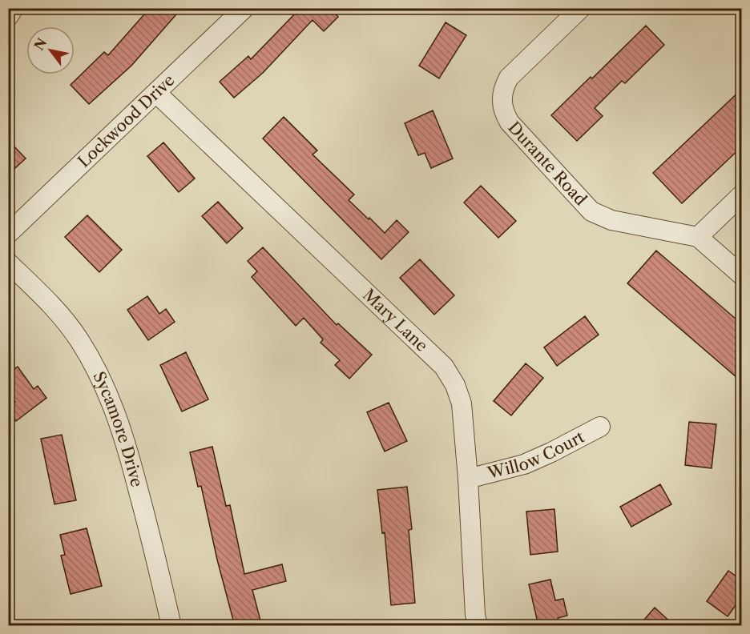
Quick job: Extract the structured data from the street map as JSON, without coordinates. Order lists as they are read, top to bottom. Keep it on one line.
{"streets":{"street":["Lockwood Drive","Durante Road","Mary Lane","Sycamore Drive","Willow Court"]},"crossings":[["Lockwood Drive","Mary Lane"],["Mary Lane","Willow Court"]],"north":"top left"}
